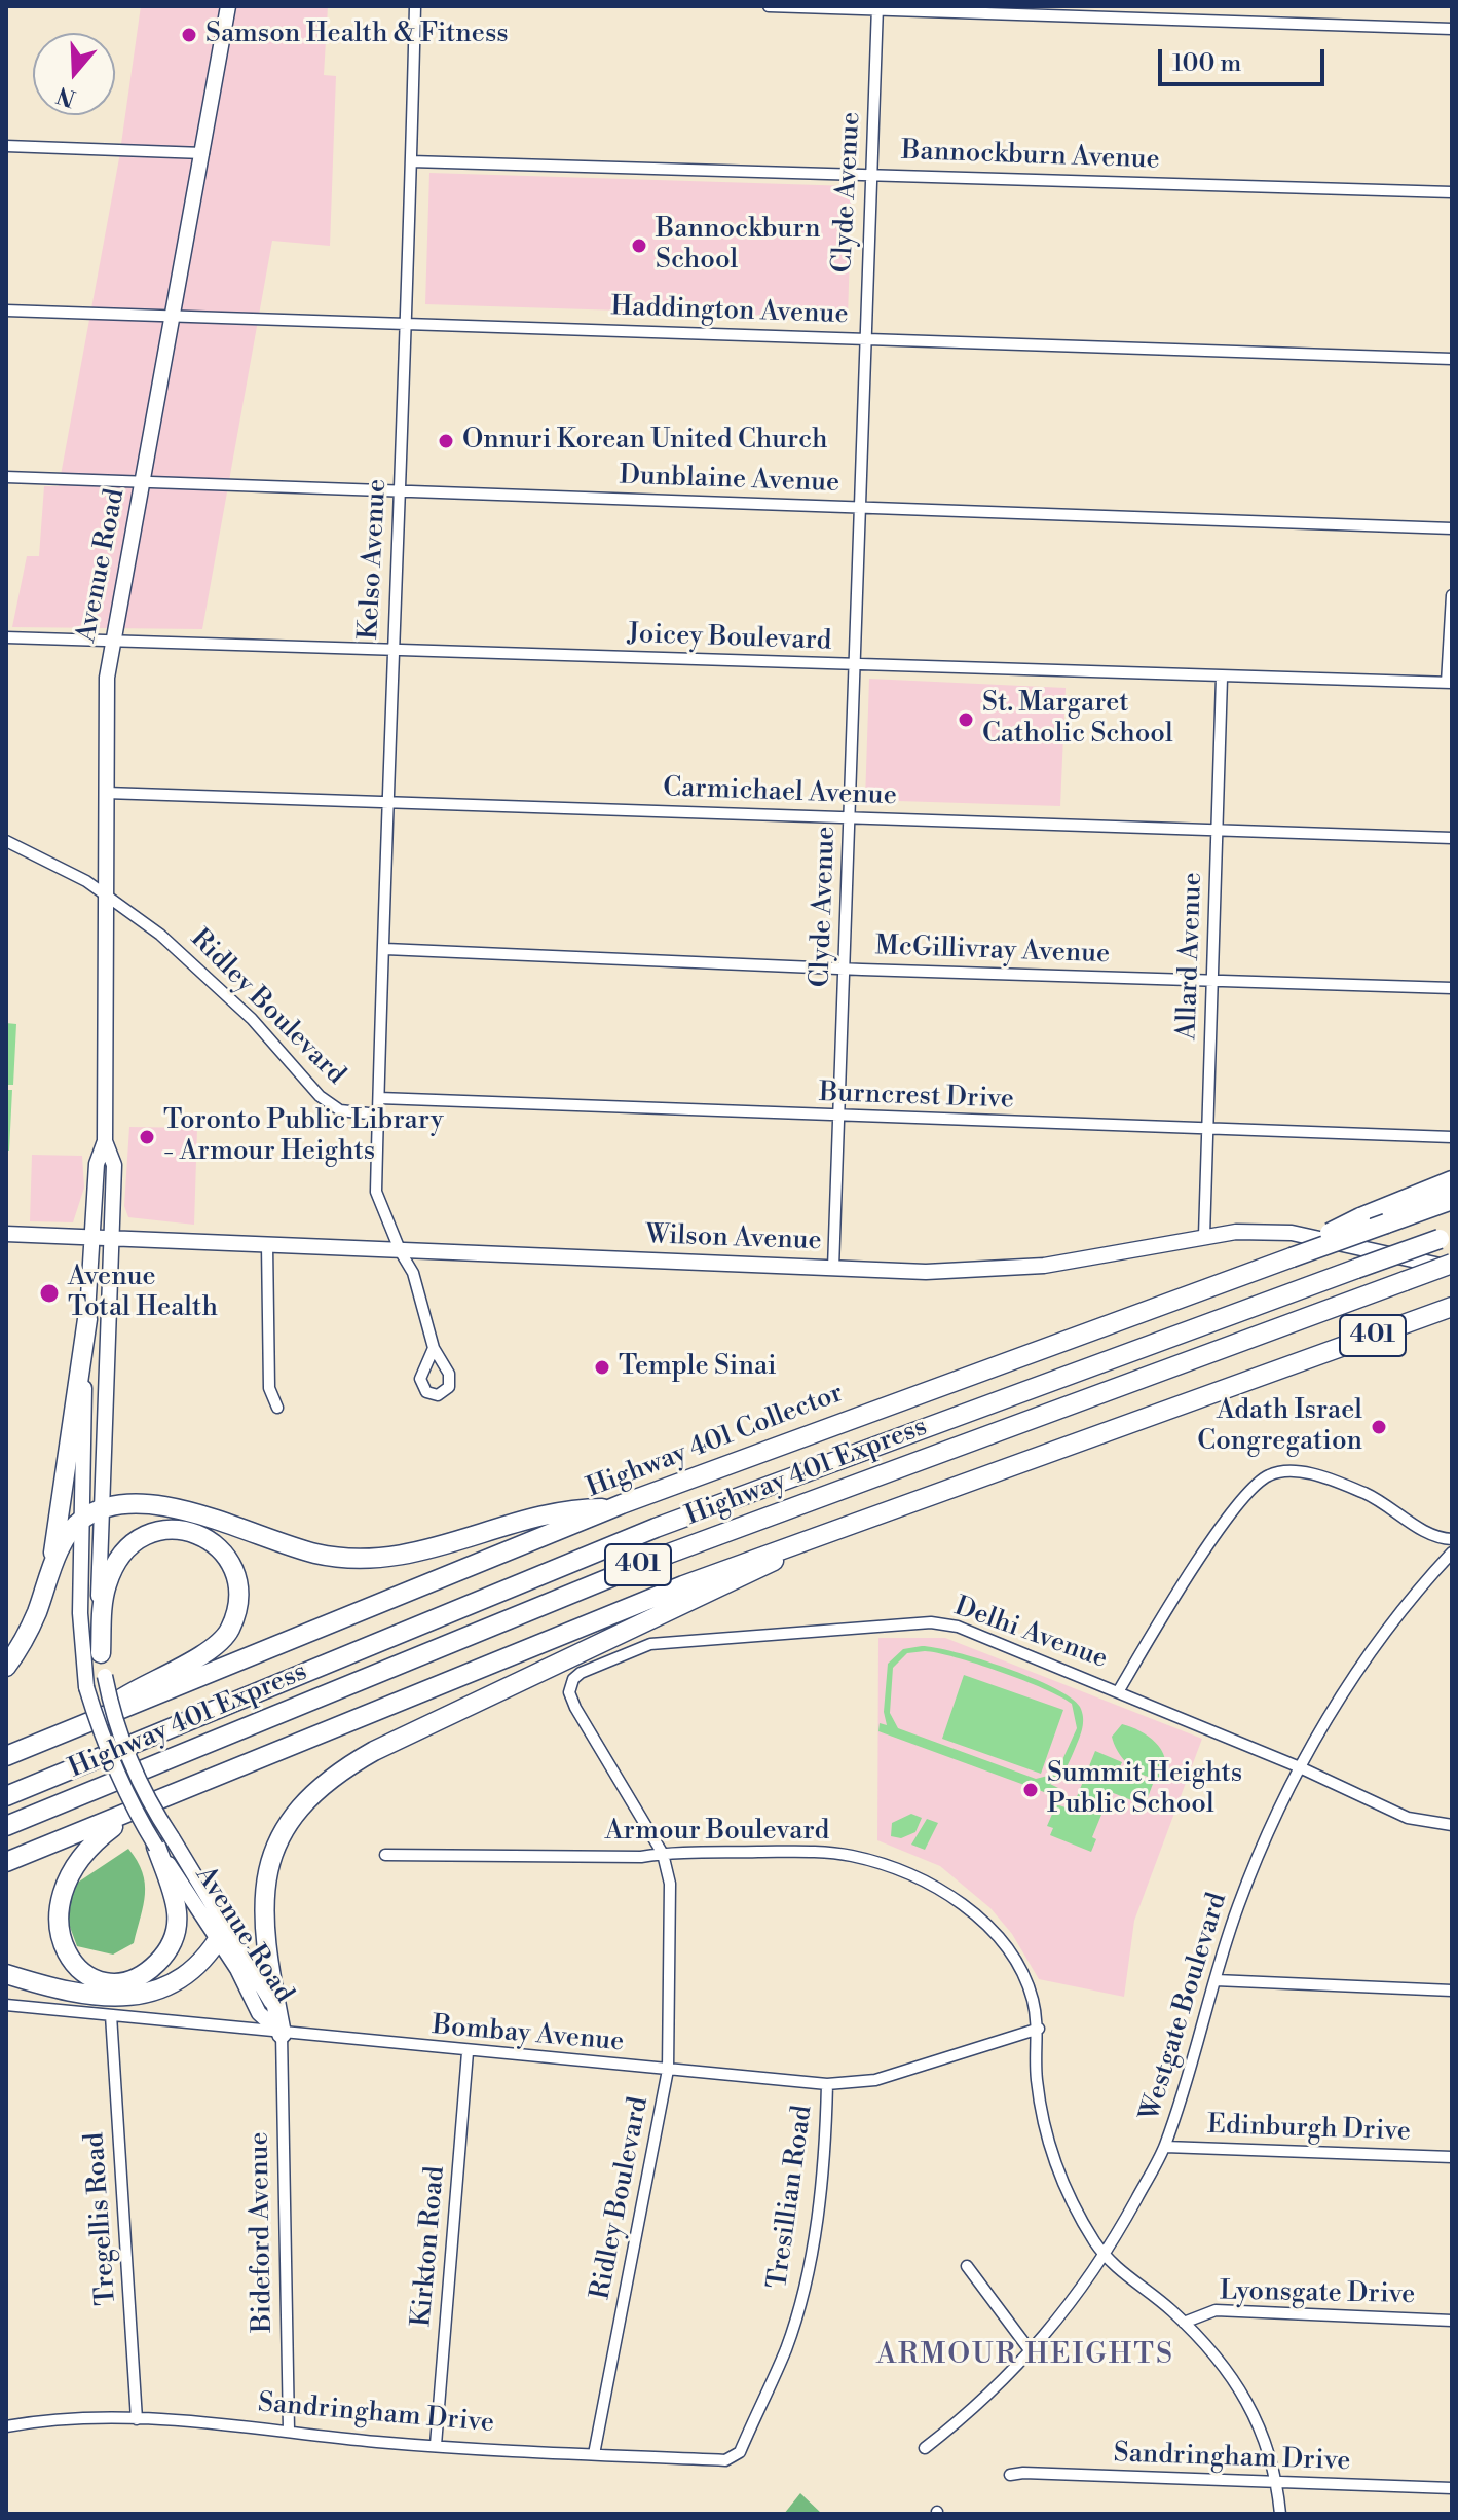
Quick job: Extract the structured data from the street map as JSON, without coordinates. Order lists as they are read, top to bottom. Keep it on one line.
{"streets":{"highway":["401","Highway 401 Collector","Highway 401 Express"],"main road":["Avenue Road","Wilson Avenue"],"street":["Bannockburn Avenue","Clyde Avenue","Haddington Avenue","Dunblaine Avenue","Kelso Avenue","Joicey Boulevard","Carmichael Avenue","McGillivray Avenue","Allard Avenue","Ridley Boulevard","Burncrest Drive","Delhi Avenue","Armour Boulevard","Westgate Boulevard","Bombay Avenue","Edinburgh Drive","Tresillian Road","Tregellis Road","Bideford Avenue","Kirkton Road","Lyonsgate Drive","Sandringham Drive"]},"crossings":[["Bannockburn Avenue","Clyde Avenue"],["Bannockburn Avenue","Kelso Avenue"],["Clyde Avenue","Haddington Avenue"],["Clyde Avenue","Dunblaine Avenue"],["Clyde Avenue","Joicey Boulevard"],["Clyde Avenue","Carmichael Avenue"],["Clyde Avenue","McGillivray Avenue"],["Clyde Avenue","Burncrest Drive"],["Clyde Avenue","Wilson Avenue"],["Haddington Avenue","Kelso Avenue"],["Haddington Avenue","Avenue Road"],["Dunblaine Avenue","Kelso Avenue"],["Dunblaine Avenue","Avenue Road"],["Kelso Avenue","Joicey Boulevard"],["Kelso Avenue","Carmichael Avenue"],["Kelso Avenue","McGillivray Avenue"],["Kelso Avenue","Ridley Boulevard"],["Kelso Avenue","Burncrest Drive"],["Avenue Road","Joicey Boulevard"],["Avenue Road","Carmichael Avenue"],["Avenue Road","Ridley Boulevard"],["Avenue Road","Wilson Avenue"],["Avenue Road","Bombay Avenue"],["Avenue Road","Bideford Avenue"],["Joicey Boulevard","Allard Avenue"],["Carmichael Avenue","Allard Avenue"],["McGillivray Avenue","Allard Avenue"],["Allard Avenue","Burncrest Drive"],["Allard Avenue","Wilson Avenue"],["Ridley Boulevard","Delhi Avenue"],["Ridley Boulevard","Armour Boulevard"],["Ridley Boulevard","Bombay Avenue"],["Ridley Boulevard","Sandringham Drive"],["Wilson Avenue","Highway 401 Express"],["Delhi Avenue","Westgate Boulevard"],["Armour Boulevard","Westgate Boulevard"],["Armour Boulevard","Bombay Avenue"],["Armour Boulevard","Lyonsgate Drive"],["Armour Boulevard","Sandringham Drive"],["Westgate Boulevard","Edinburgh Drive"],["Bombay Avenue","Tresillian Road"],["Bombay Avenue","Tregellis Road"],["Bombay Avenue","Bideford Avenue"],["Bombay Avenue","Kirkton Road"],["Tresillian Road","Sandringham Drive"],["Tregellis Road","Sandringham Drive"],["Bideford Avenue","Sandringham Drive"],["Kirkton Road","Sandringham Drive"]],"districts":["ARMOUR HEIGHTS"],"places":["Samson Health & Fitness","Bannockburn School","Onnuri Korean United Church","St. Margaret Catholic School","Toronto Public Library - Armour Heights","Avenue Total Health","Temple Sinai","Adath Israel Congregation","Summit Heights Public School"],"scale_bar":"100 m","north":"bottom"}
